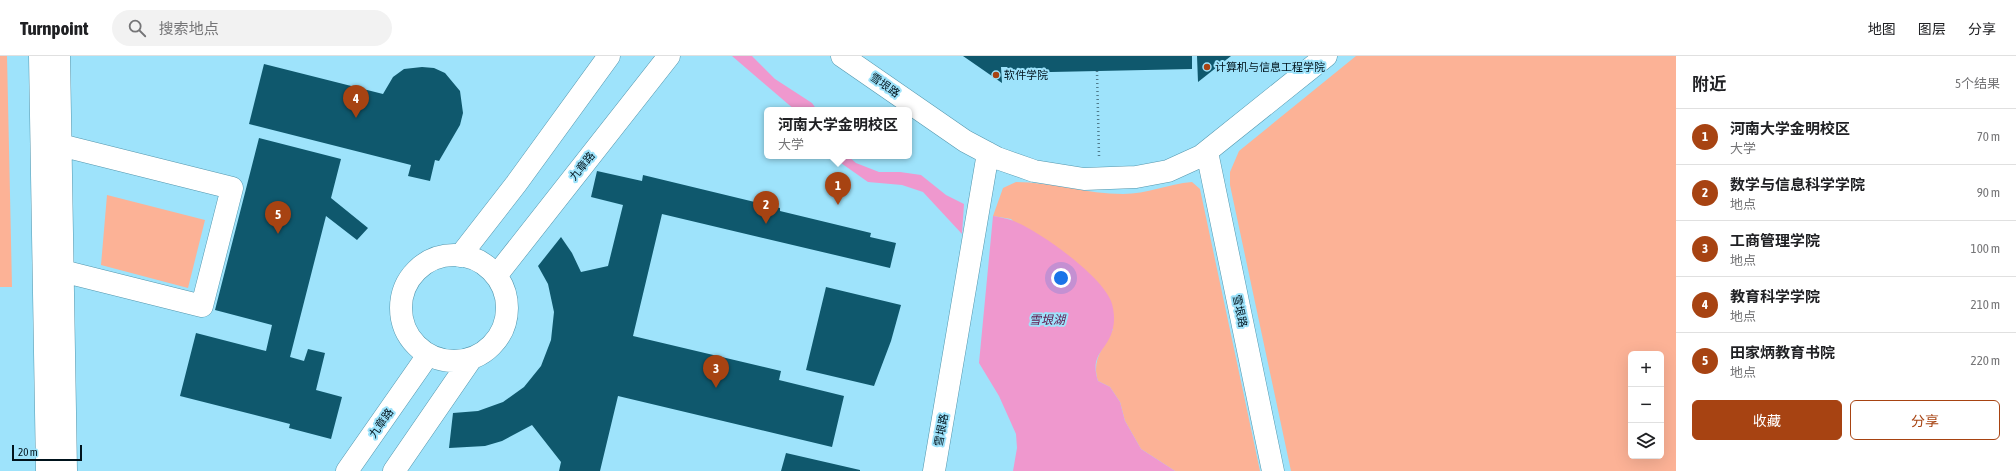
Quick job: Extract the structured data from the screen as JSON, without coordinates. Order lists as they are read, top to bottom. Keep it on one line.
{"streets":{"lane":["雪垠路","九章路"]},"water":["雪垠湖"],"places":["计算机与信息工程学院","软件学院"],"scale_bar":"20 m","page":{"header":"Turnpoint","search":"搜索地点","nav":["地图","图层","分享"],"heading":["附近","5个结果"],"pins":["4","1","2","5","3"],"popup":["河南大学金明校区","大学"],"list":[{"mark":"1","name":"河南大学金明校区","note":"大学","value":"70 m"},{"mark":"2","name":"数学与信息科学学院","note":"地点","value":"90 m"},{"mark":"3","name":"工商管理学院","note":"地点","value":"100 m"},{"mark":"4","name":"教育科学学院","note":"地点","value":"210 m"},{"mark":"5","name":"田家炳教育书院","note":"地点","value":"220 m"}],"map_buttons":["+","−"],"buttons":["收藏","分享"],"scale":"20 m"}}
